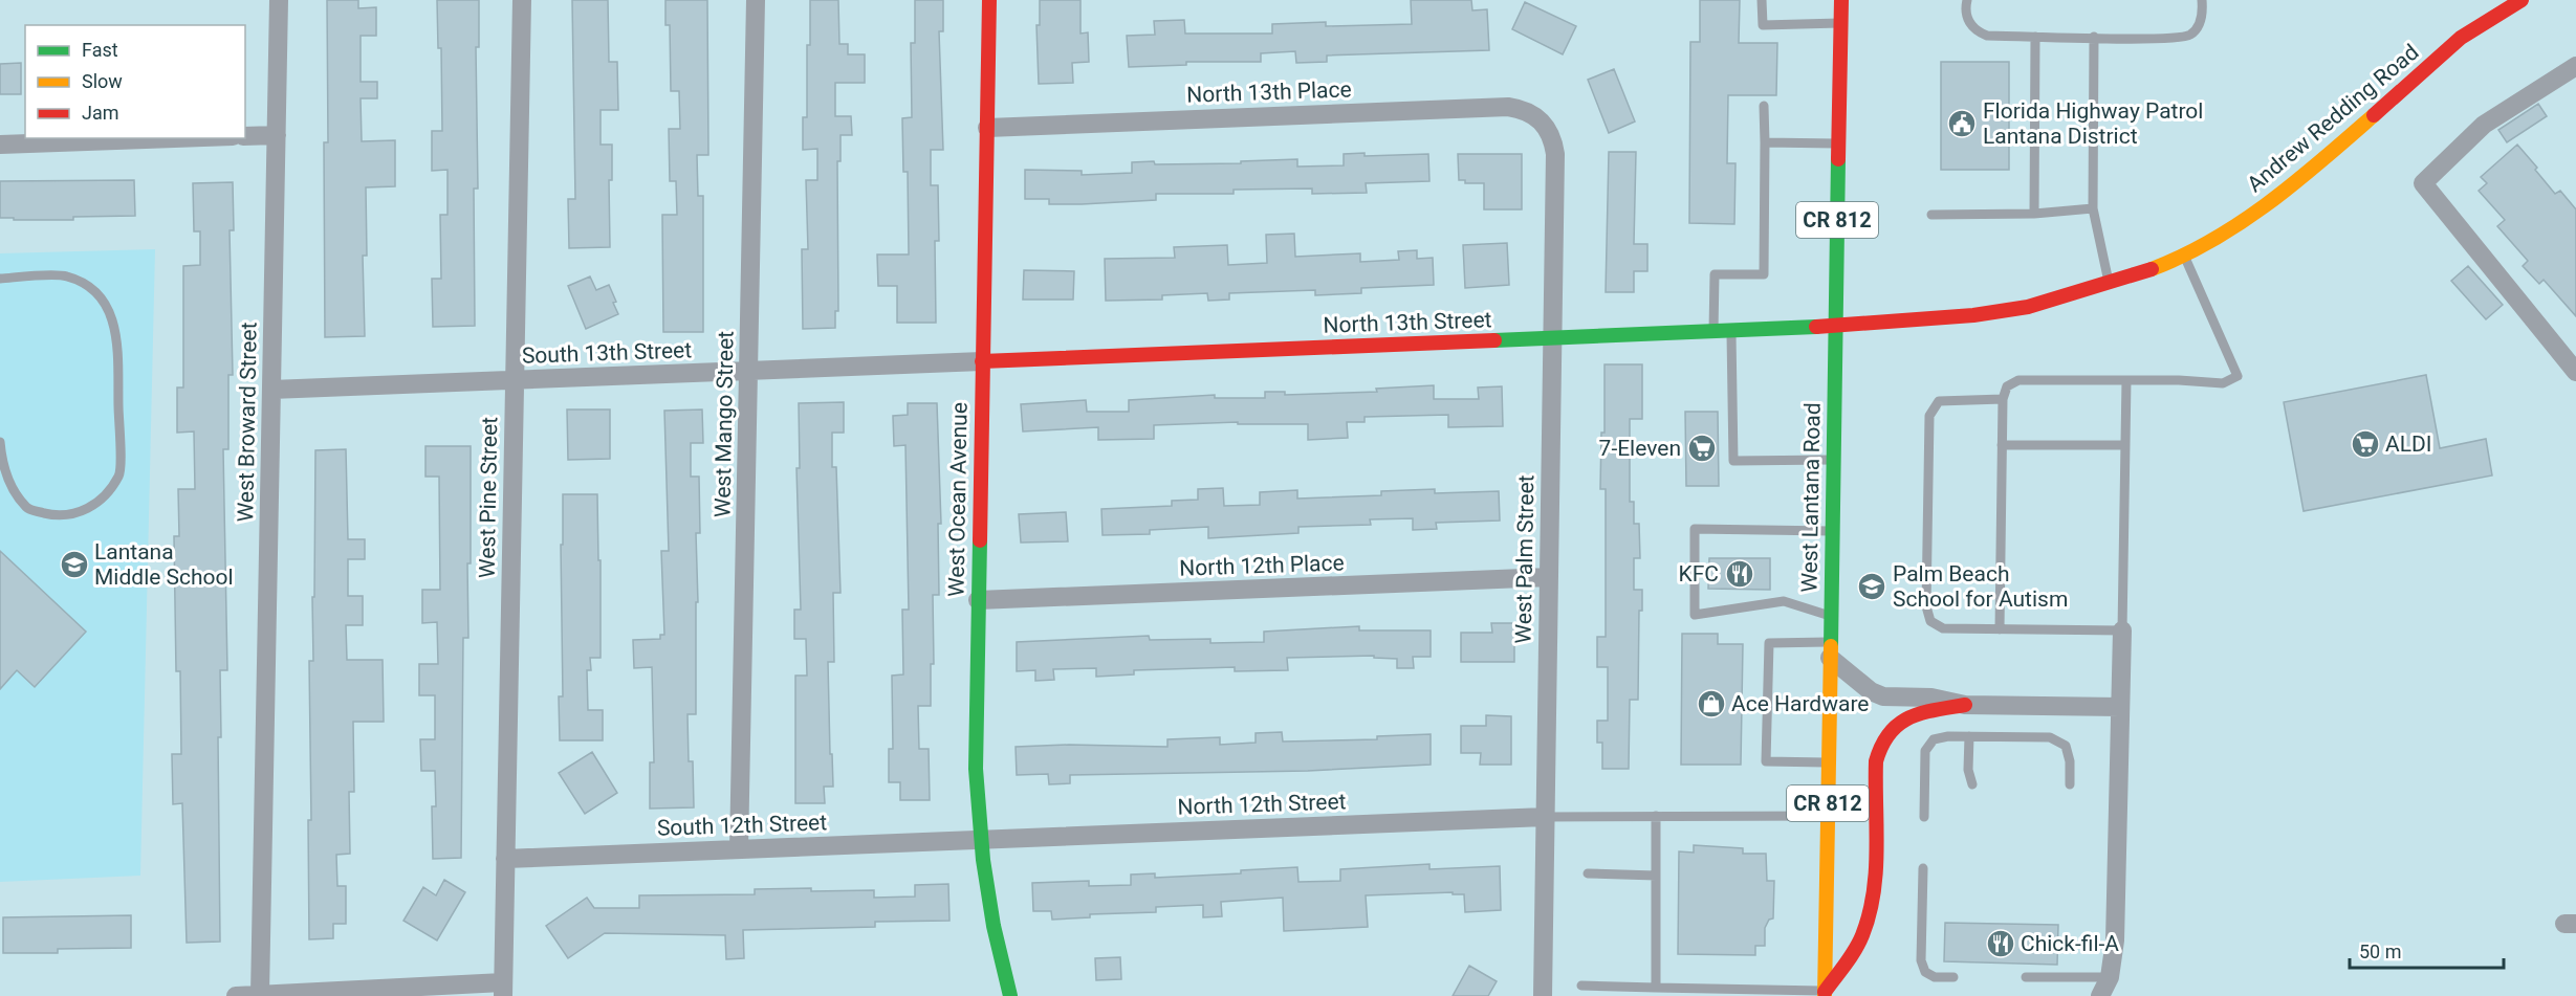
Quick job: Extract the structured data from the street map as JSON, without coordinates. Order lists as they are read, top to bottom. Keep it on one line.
{"streets":{"street":["North 13th Place","Andrew Redding Road","CR 812","North 13th Street","South 13th Street","West Broward Street","West Mango Street","West Pine Street","West Lantana Road","West Ocean Avenue","West Palm Street","North 12th Place","North 12th Street","South 12th Street"]},"crossings":[["North 13th Place","West Ocean Avenue"],["North 13th Place","West Palm Street"],["Andrew Redding Road","North 13th Street"],["Andrew Redding Road","West Lantana Road"],["North 13th Street","South 13th Street"],["North 13th Street","West Lantana Road"],["North 13th Street","West Ocean Avenue"],["North 13th Street","West Palm Street"],["South 13th Street","West Broward Street"],["South 13th Street","West Mango Street"],["South 13th Street","West Pine Street"],["South 13th Street","West Ocean Avenue"],["West Mango Street","South 12th Street"],["West Pine Street","South 12th Street"],["West Ocean Avenue","North 12th Place"],["West Ocean Avenue","North 12th Street"],["West Ocean Avenue","South 12th Street"],["West Palm Street","North 12th Place"],["West Palm Street","North 12th Street"],["North 12th Street","South 12th Street"]],"places":{"public building":["Florida Highway Patrol Lantana District"],"supermarket":["ALDI","7-Eleven"],"school or university":["Lantana Middle School","Palm Beach School for Autism"],"restaurant":["KFC","Chick-fil-A"],"shop":["Ace Hardware"]},"legend":["Fast","Slow","Jam"],"scale_bar":"50 m"}
